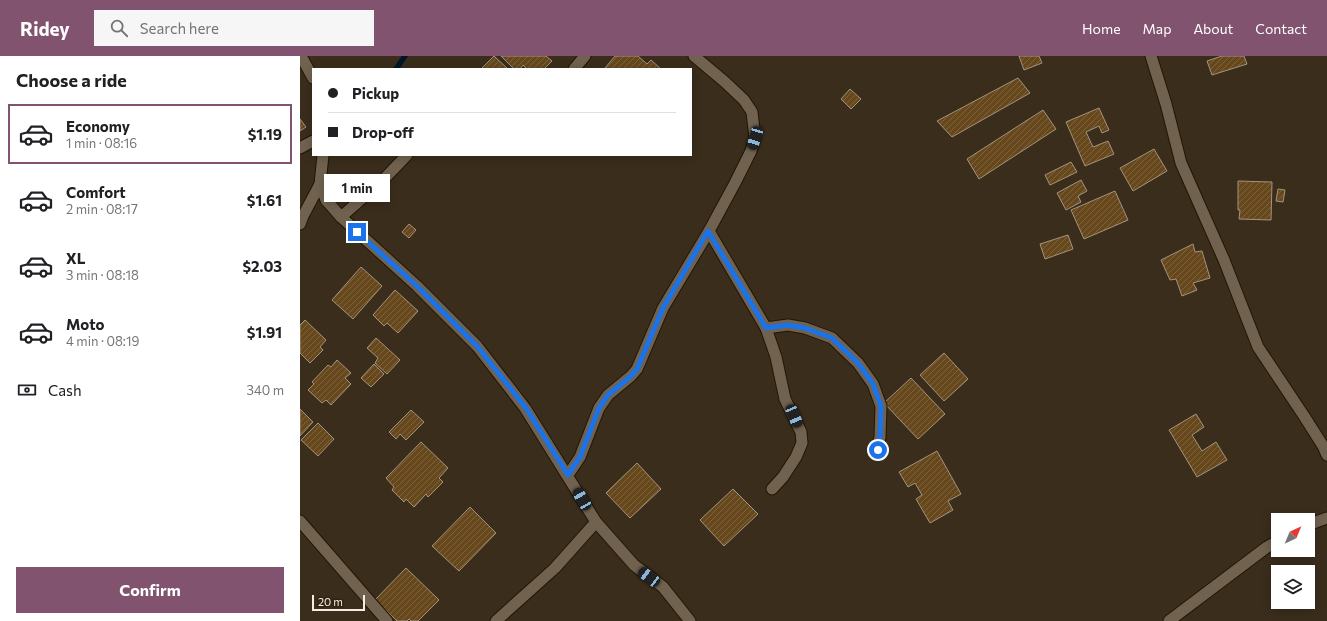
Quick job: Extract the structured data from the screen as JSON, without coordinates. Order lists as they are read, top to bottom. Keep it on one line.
{"scale_bar":"20 m","north":"top right","page":{"header":"Ridey","search":"Search here","nav":["Home","Map","About","Contact"],"heading":"Choose a ride","banner":["Pickup","Drop-off"],"list":[{"name":"Economy","note":"1 min · 08:16","value":"$1.19"},{"name":"Comfort","note":"2 min · 08:17","value":"$1.61"},{"name":"XL","note":"3 min · 08:18","value":"$2.03"},{"name":"Moto","note":"4 min · 08:19","value":"$1.91"}],"bubble":"1 min","pay":["Cash","340 m"],"buttons":"Confirm","scale":"20 m"}}
